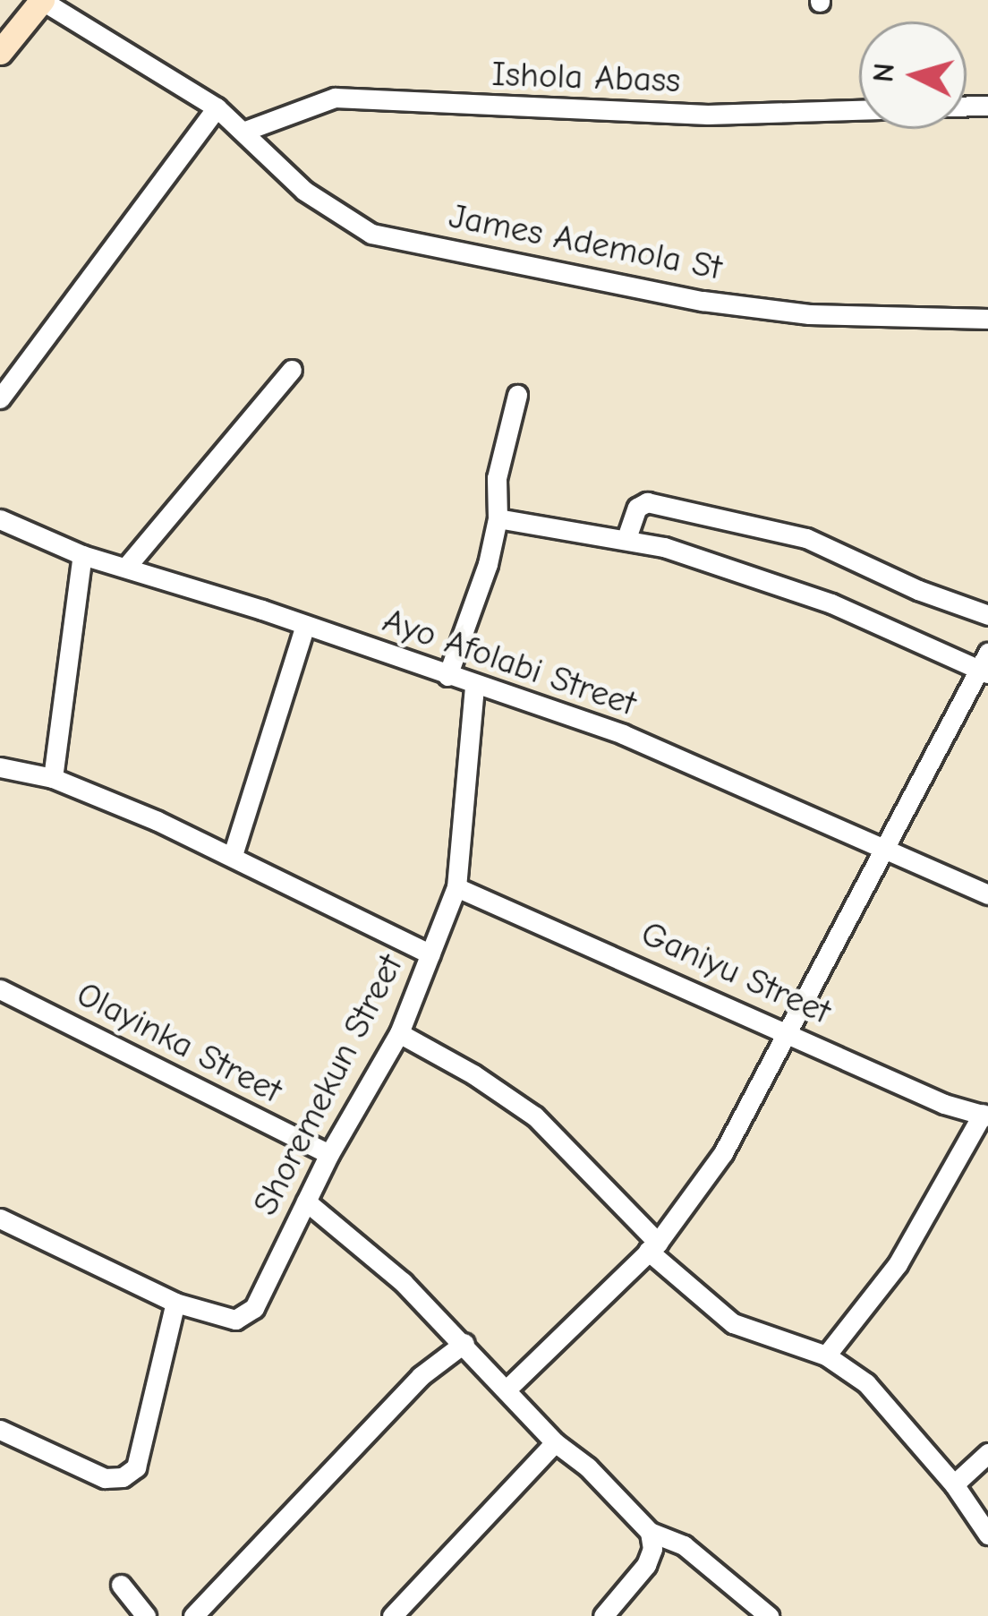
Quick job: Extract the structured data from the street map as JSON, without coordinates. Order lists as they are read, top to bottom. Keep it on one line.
{"streets":{"street":["Ishola Abass","James Ademola St","Ayo Afolabi Street","Ganiyu Street","Olayinka Street","Shoremekun Street"]},"crossings":[["Ishola Abass","James Ademola St"],["Ayo Afolabi Street","Shoremekun Street"],["Ganiyu Street","Shoremekun Street"],["Olayinka Street","Shoremekun Street"]],"north":"left"}
